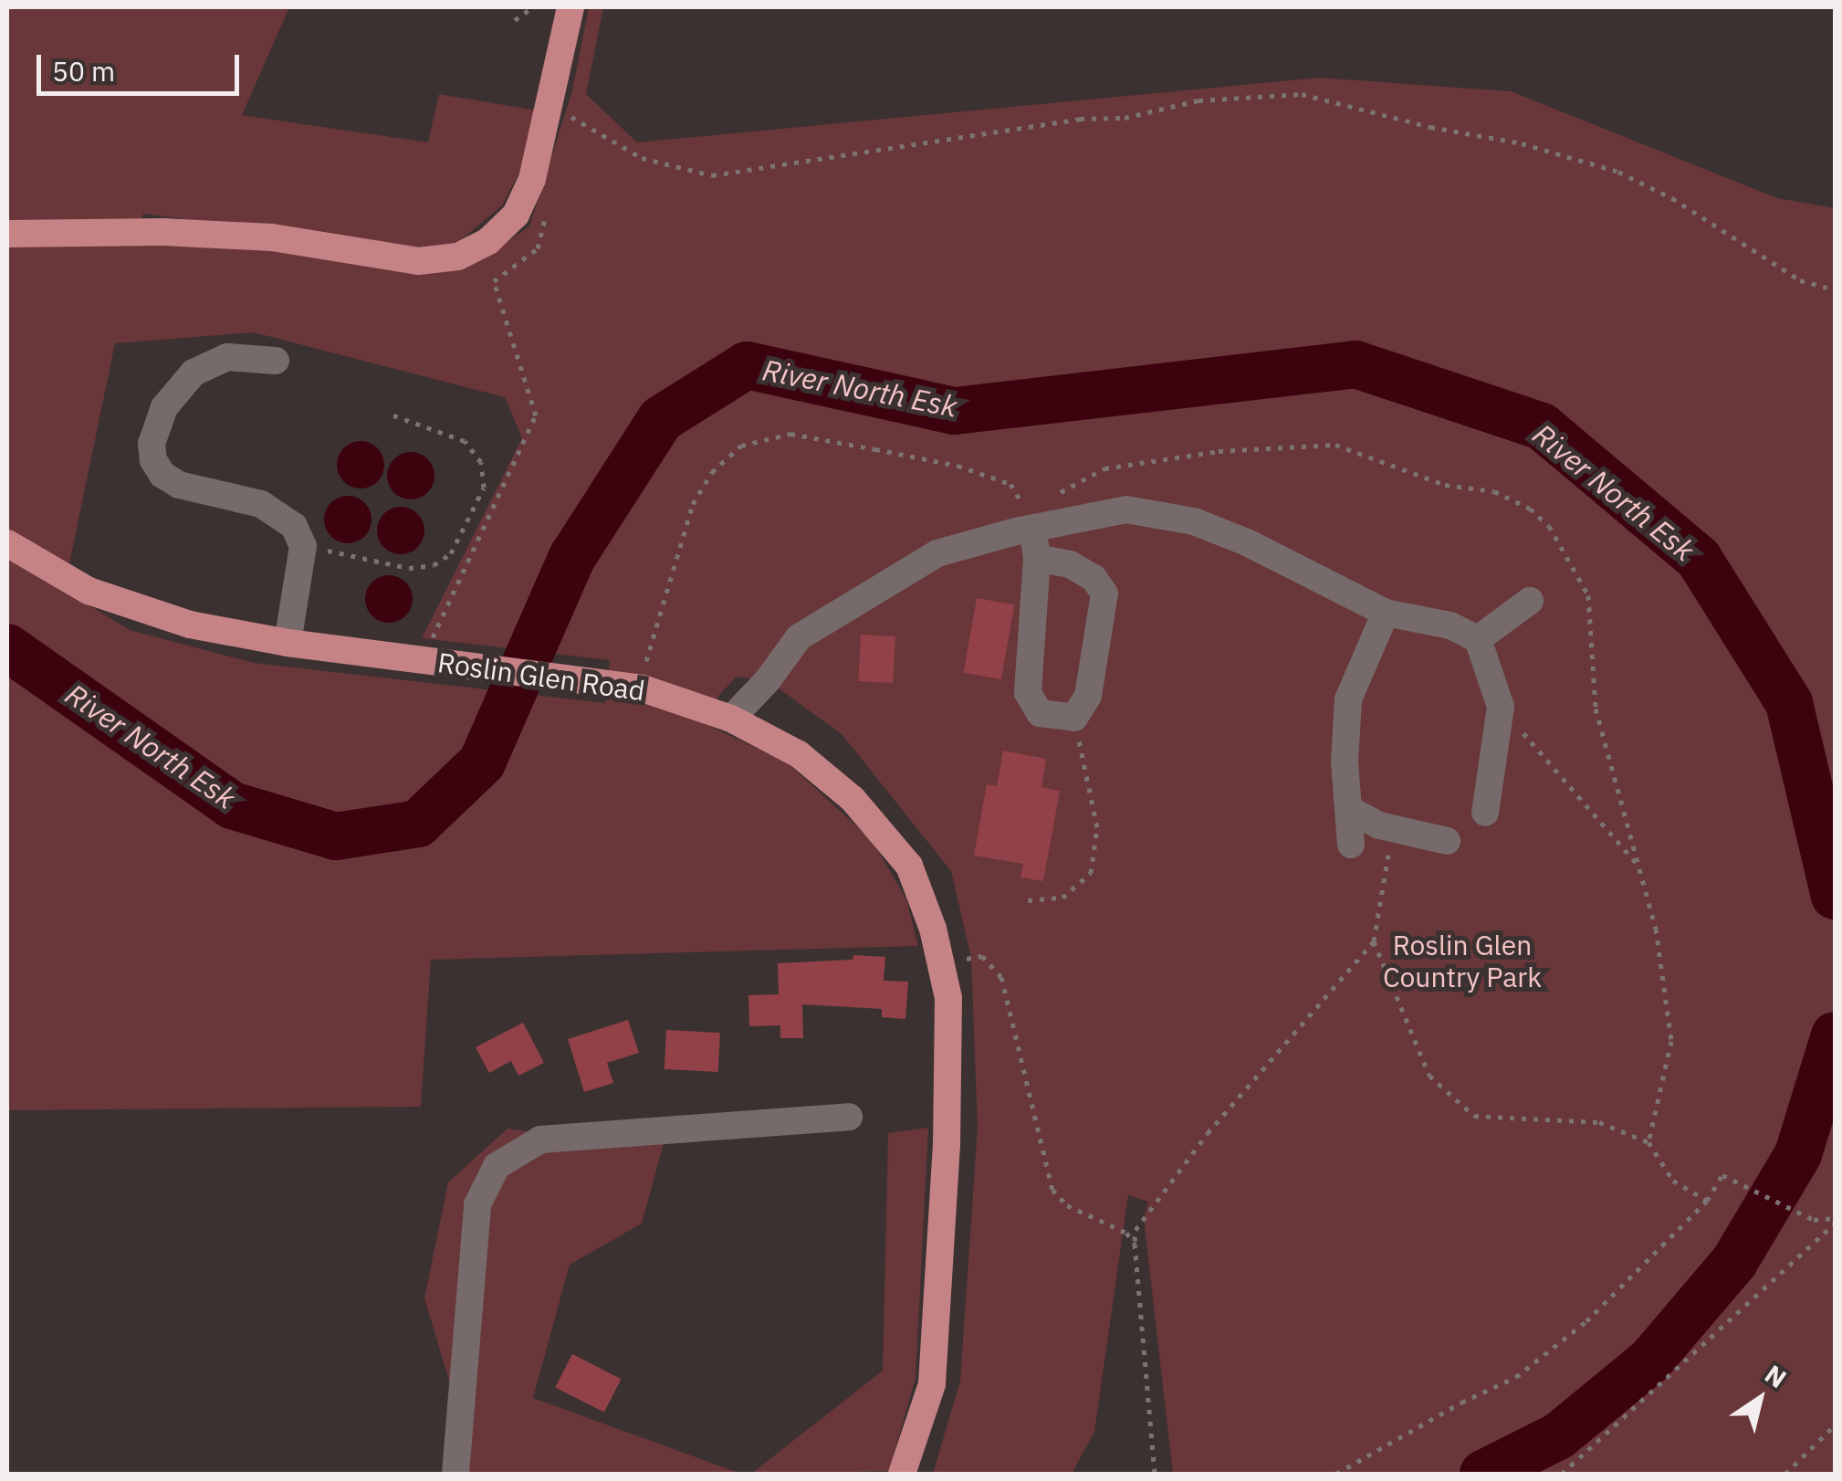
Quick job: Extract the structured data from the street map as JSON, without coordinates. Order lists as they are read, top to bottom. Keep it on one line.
{"streets":{"main road":["Roslin Glen Road"]},"water":["River North Esk"],"parks":["Roslin Glen Country Park"],"scale_bar":"50 m","north":"top right"}
